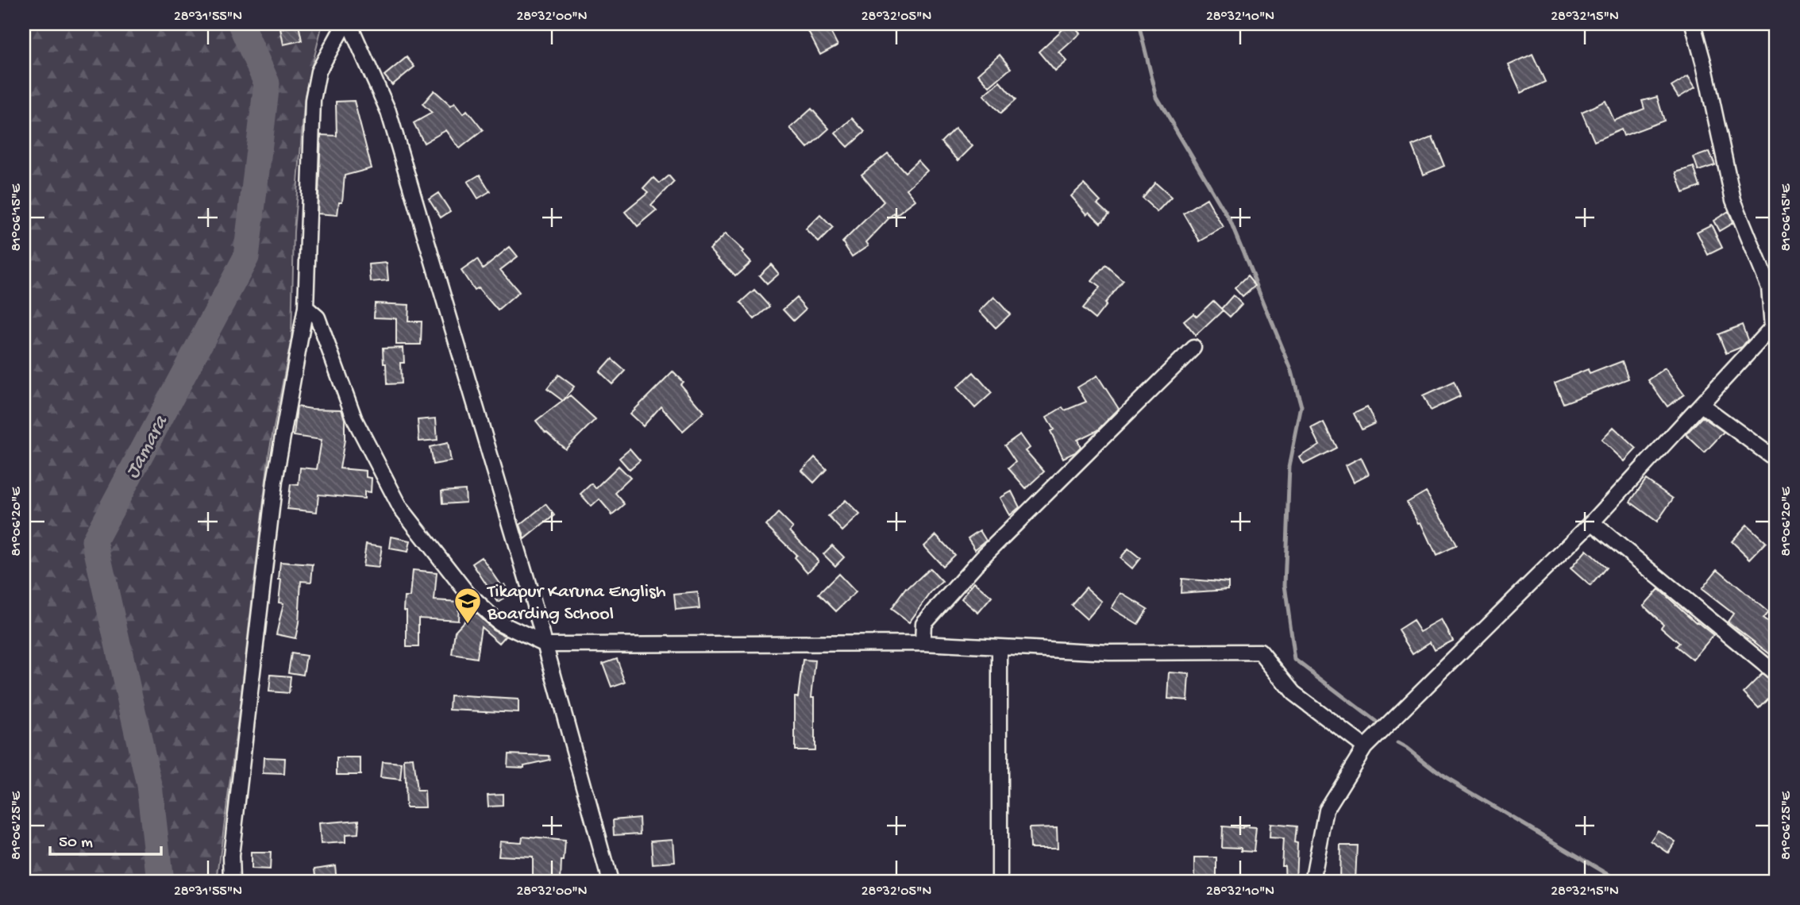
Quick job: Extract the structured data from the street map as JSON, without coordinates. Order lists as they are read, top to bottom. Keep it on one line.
{"water":["Jamara"],"places":{"school or university":["Tikapur Karuna English Boarding School"]},"scale_bar":"50 m","coordinates":["28°31'55\"N","28°32'00\"N","28°32'05\"N","28°32'10\"N","28°32'15\"N","81°06'15\"E","81°06'20\"E","81°06'25\"E"]}
